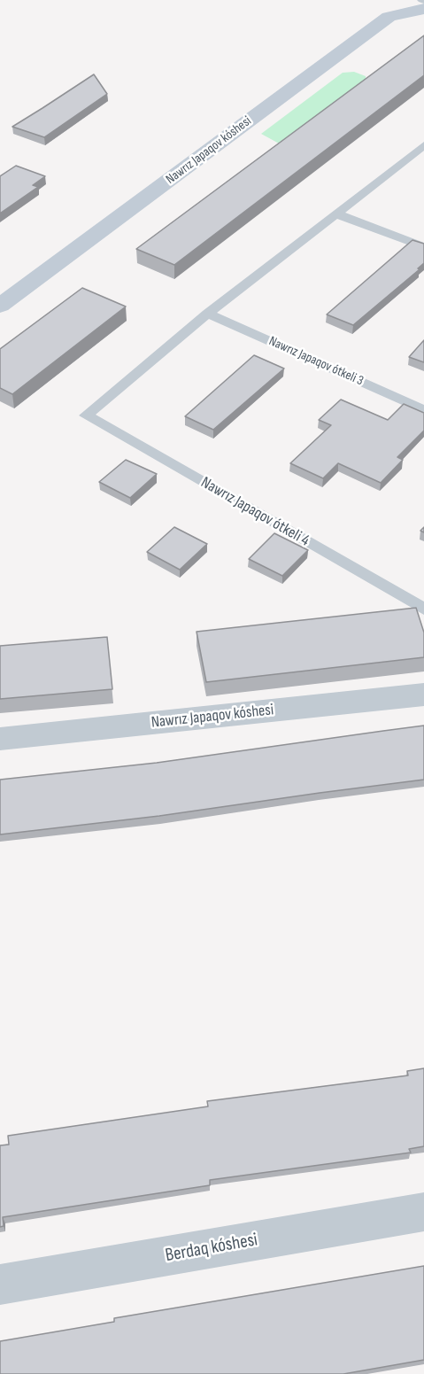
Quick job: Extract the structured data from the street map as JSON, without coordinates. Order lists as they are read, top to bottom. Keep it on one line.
{"streets":{"street":["Nawrız Japaqov kóshesi","Berdaq kóshesi"],"lane":["Nawrız Japaqov ótkeli 3","Nawrız Japaqov ótkeli 4"]},"crossings":[["Nawrız Japaqov ótkeli 3","Nawrız Japaqov ótkeli 4"]]}
